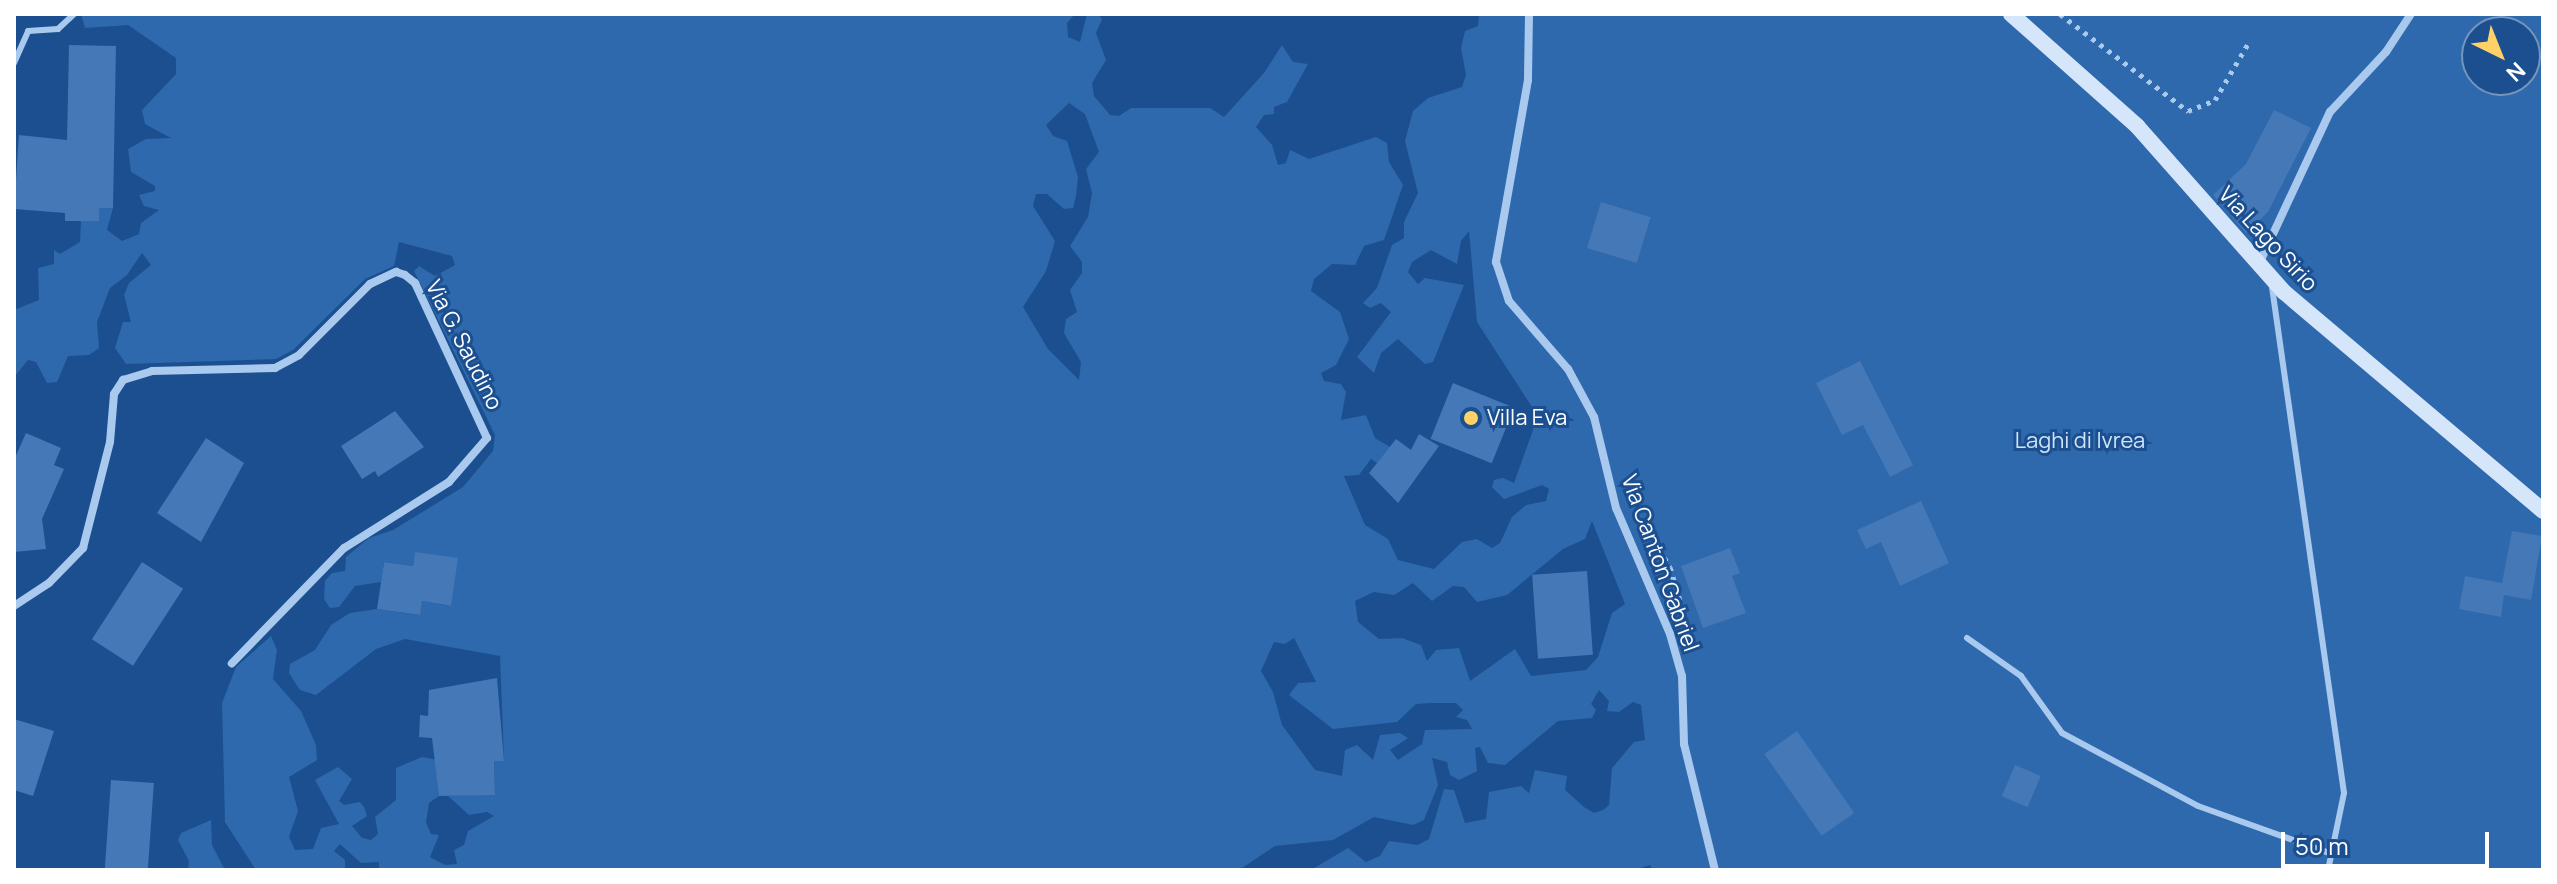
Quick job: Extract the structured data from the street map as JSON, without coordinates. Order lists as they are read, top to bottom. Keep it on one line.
{"streets":{"main road":["Via Lago Sirio"],"street":["Via G. Saudino","Via Canton Gabriel"]},"parks":["Laghi di Ivrea"],"places":["Villa Eva"],"scale_bar":"50 m","north":"bottom right"}
